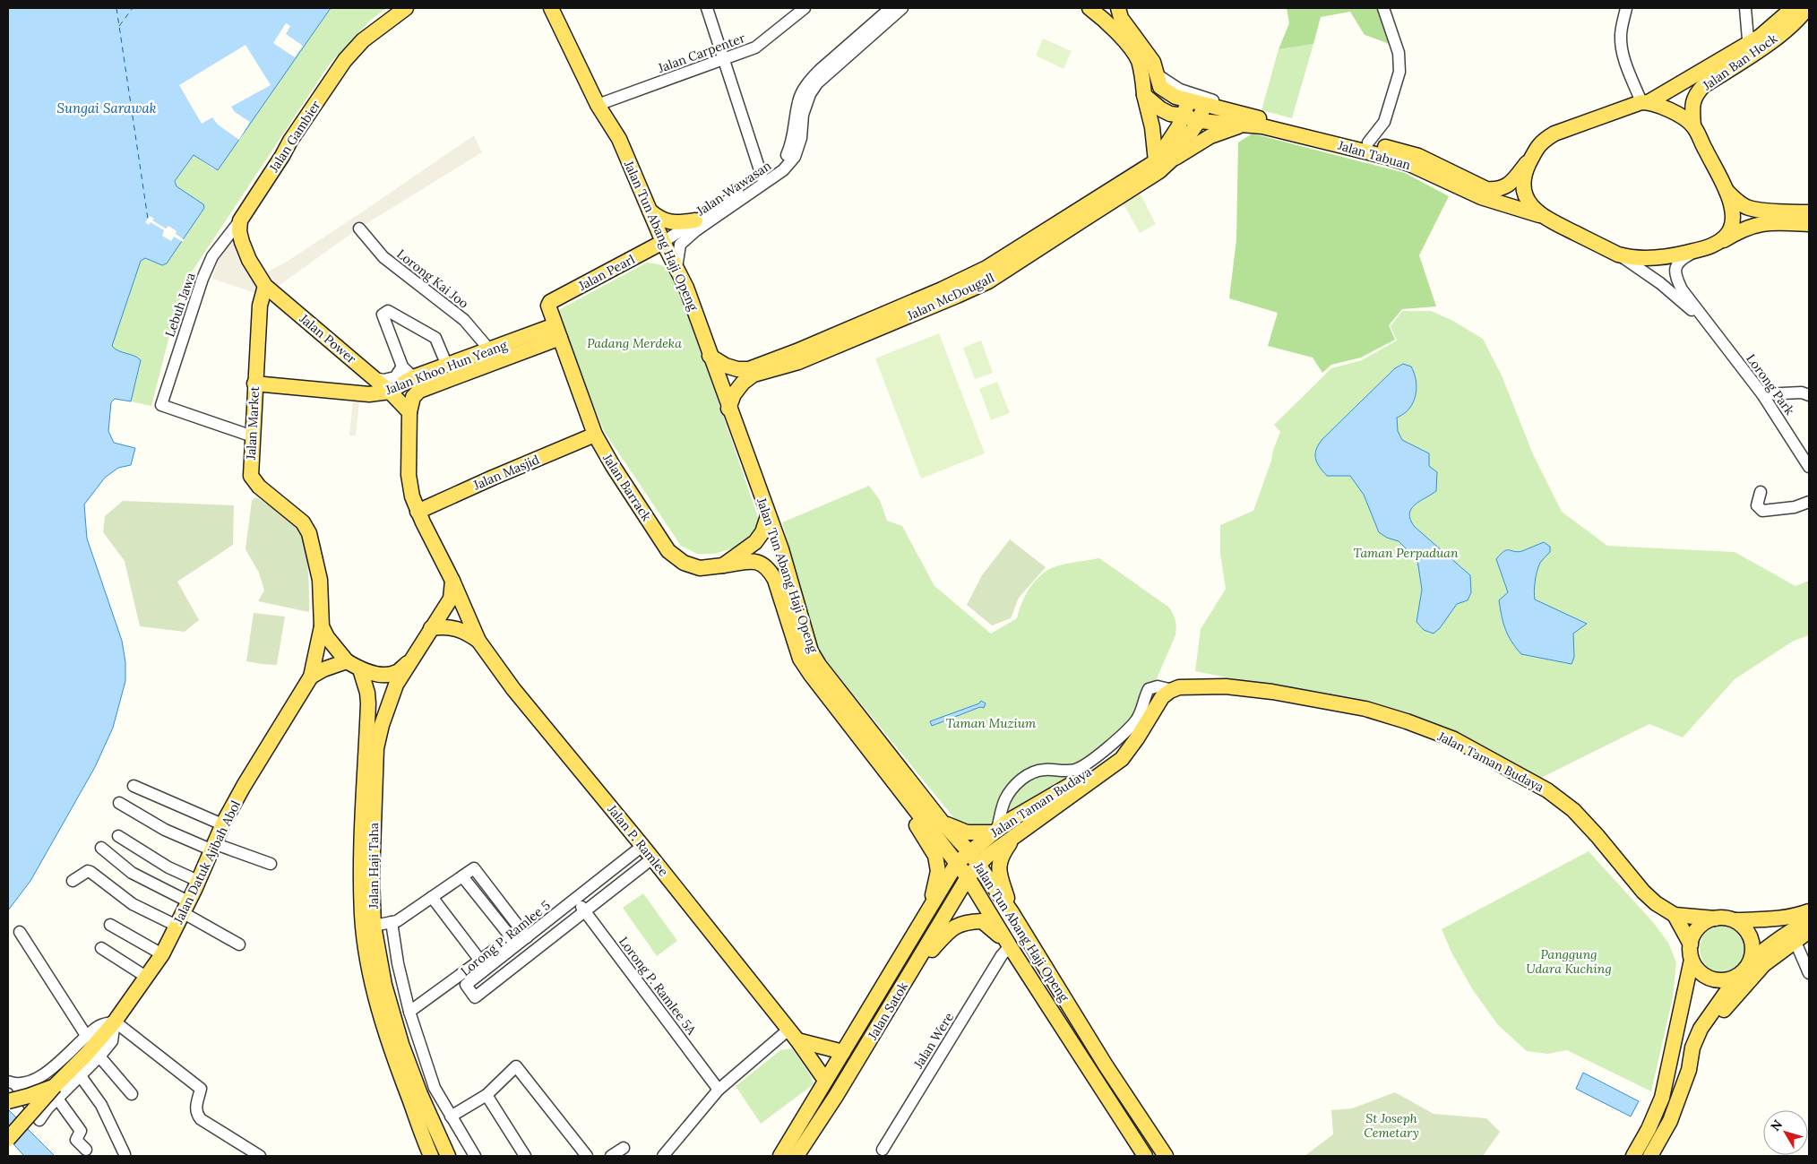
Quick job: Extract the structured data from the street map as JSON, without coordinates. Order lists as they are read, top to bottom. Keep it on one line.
{"streets":{"main road":["Jalan Ban Hock","Jalan Gambier","Jalan Tabuan","Jalan Tun Abang Haji Openg","Jalan Pearl","Jalan McDougall","Jalan Power","Jalan Khoo Hun Yeang","Jalan Market","Jalan Masjid","Jalan Barrack","Jalan Taman Budaya","Jalan P. Ramlee","Jalan Datuk Ajibah Abol","Jalan Haji Taha","Jalan Satok"],"street":["Jalan Carpenter","Jalan Wawasan","Lorong Kai Joo","Lebuh Jawa","Lorong Park","Lorong P. Ramlee 5","Lorong P. Ramlee 5A","Jalan Were"]},"crossings":[["Jalan Carpenter","Jalan Tun Abang Haji Openg"],["Jalan Ban Hock","Jalan Tabuan"],["Jalan Gambier","Lebuh Jawa"],["Jalan Tabuan","Jalan McDougall"],["Jalan Wawasan","Jalan Tun Abang Haji Openg"],["Jalan Wawasan","Jalan Pearl"],["Jalan Tun Abang Haji Openg","Jalan Pearl"],["Jalan Tun Abang Haji Openg","Jalan McDougall"],["Jalan Tun Abang Haji Openg","Jalan Barrack"],["Jalan Tun Abang Haji Openg","Jalan Taman Budaya"],["Jalan Tun Abang Haji Openg","Jalan Satok"],["Jalan Tun Abang Haji Openg","Jalan Were"],["Jalan Pearl","Jalan Barrack"],["Lorong Kai Joo","Jalan Khoo Hun Yeang"],["Lebuh Jawa","Jalan Market"],["Jalan Power","Jalan Khoo Hun Yeang"],["Jalan Power","Jalan Market"],["Jalan Power","Jalan P. Ramlee"],["Jalan Khoo Hun Yeang","Jalan Market"],["Jalan Khoo Hun Yeang","Jalan Barrack"],["Jalan Khoo Hun Yeang","Jalan P. Ramlee"],["Jalan Market","Jalan Datuk Ajibah Abol"],["Jalan Masjid","Jalan Barrack"],["Jalan Masjid","Jalan P. Ramlee"],["Jalan Taman Budaya","Jalan Satok"],["Jalan P. Ramlee","Jalan Haji Taha"],["Jalan P. Ramlee","Lorong P. Ramlee 5"],["Jalan P. Ramlee","Jalan Satok"],["Lorong P. Ramlee 5","Lorong P. Ramlee 5A"]],"water":["Sungai Sarawak"],"parks":["Padang Merdeka","Taman Perpaduan","Taman Muzium","Panggung Udara Kuching","St Joseph Cemetary"],"north":"top left"}
